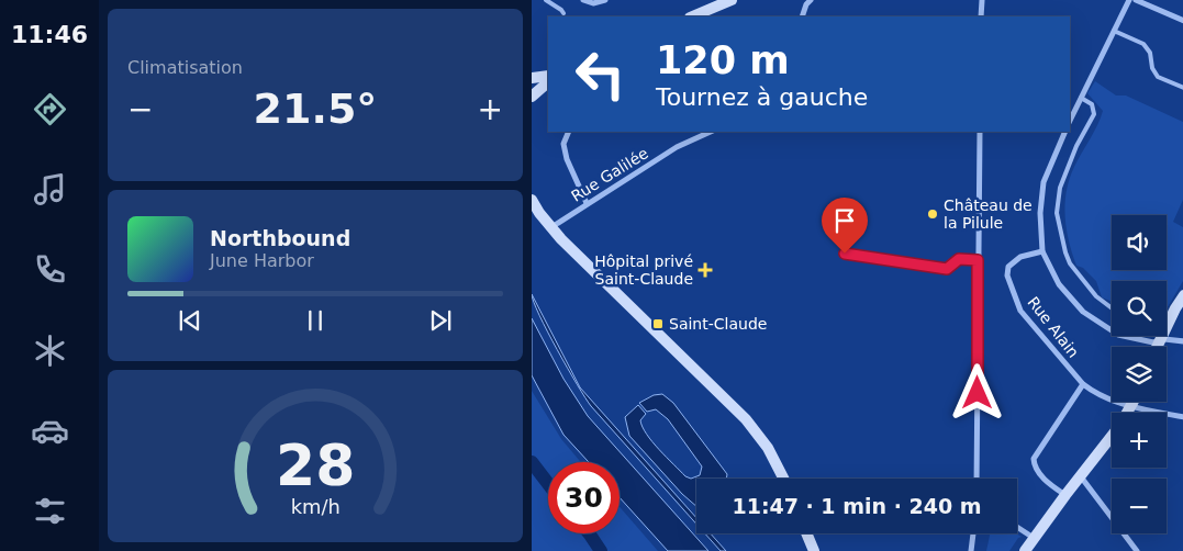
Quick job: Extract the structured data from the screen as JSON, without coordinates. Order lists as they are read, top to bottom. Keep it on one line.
{"streets":{"street":["Rue Galilée","Rue Alain"]},"places":{"other":["Château de la Pilule"],"health":["Hôpital privé Saint-Claude"],"transit":["Saint-Claude"]},"page":{"tabs":"11:46","tile":"Climatisation","turn":["120 m","Tournez à gauche"],"heat":["−","21.5°","+"],"map_buttons":["+","−"],"song":["Northbound","June Harbor"],"limit":"30","trip":"11:47 · 1 min · 240 m","gauge":["28","km/h"]}}
